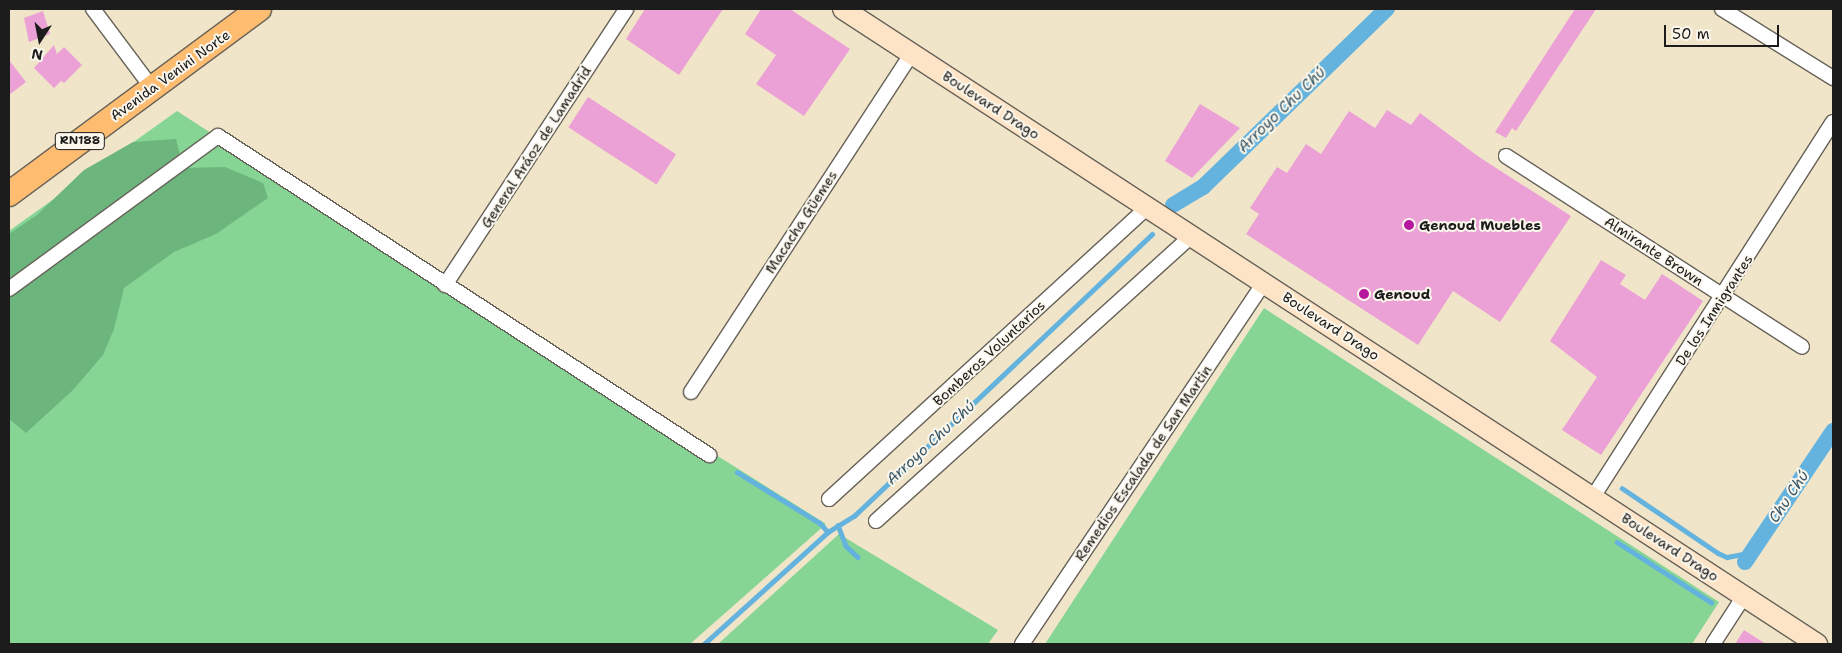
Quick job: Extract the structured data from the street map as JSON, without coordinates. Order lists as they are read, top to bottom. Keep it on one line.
{"streets":{"highway":["Avenida Venini Norte","RN188"],"main road":["Boulevard Drago"],"street":["General Aráoz de Lamadrid","Macacha Güemes","Almirante Brown","De los Inmigrantes","Bomberos Voluntarios","Remedios Escalada de San Martin"]},"crossings":[["Boulevard Drago","Macacha Güemes"],["Boulevard Drago","De los Inmigrantes"],["Boulevard Drago","Bomberos Voluntarios"],["Boulevard Drago","Remedios Escalada de San Martin"],["Almirante Brown","De los Inmigrantes"]],"water":["Arroyo Chu Chú","Chu Chú"],"places":["Genoud Muebles","Genoud"],"scale_bar":"50 m","north":"bottom"}
